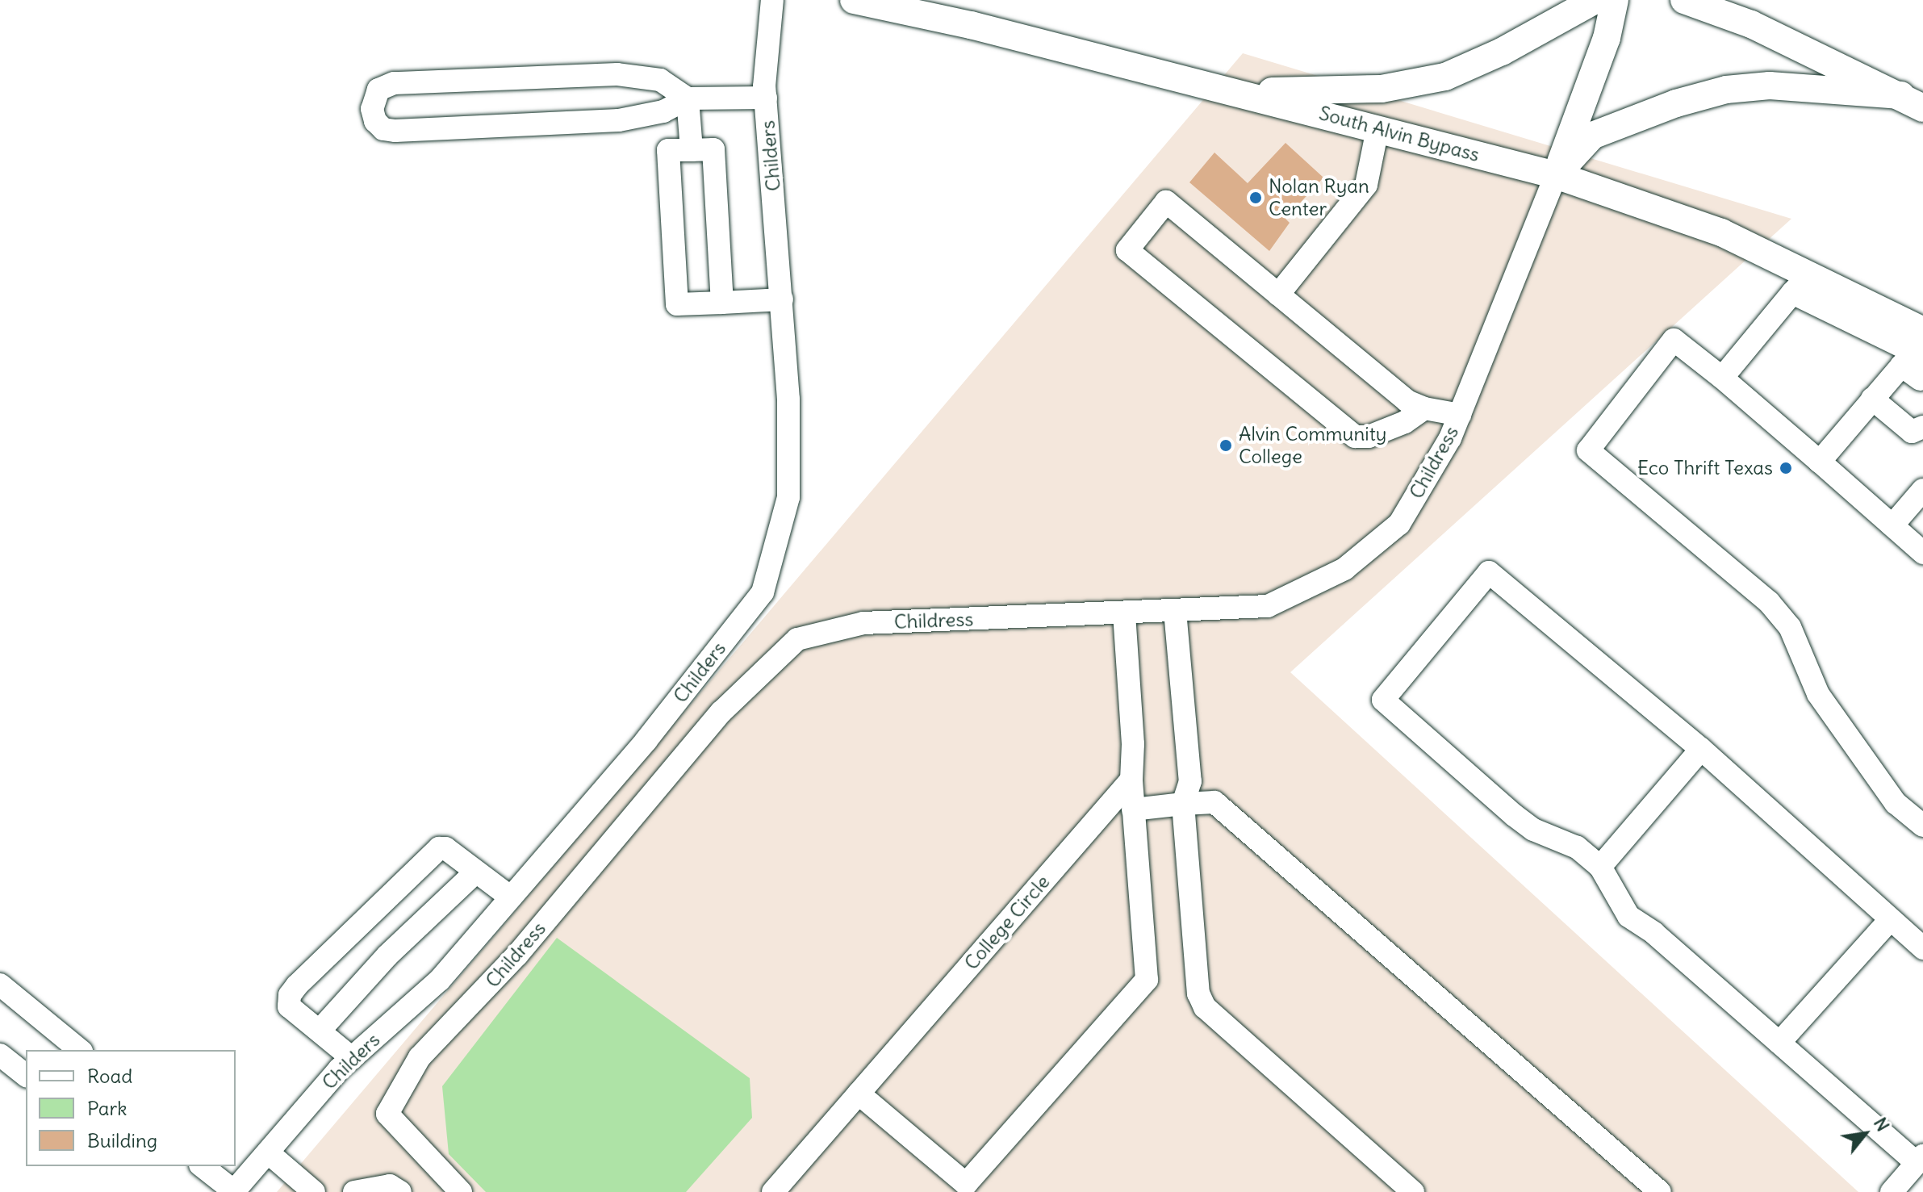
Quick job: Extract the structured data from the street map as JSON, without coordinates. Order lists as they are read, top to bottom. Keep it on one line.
{"streets":{"main road":["South Alvin Bypass"],"street":["Childers","Childress","College Circle"]},"crossings":[["South Alvin Bypass","Childress"]],"places":["Nolan Ryan Center","Alvin Community College","Eco Thrift Texas"],"legend":["Road","Park","Building"],"north":"top right"}
